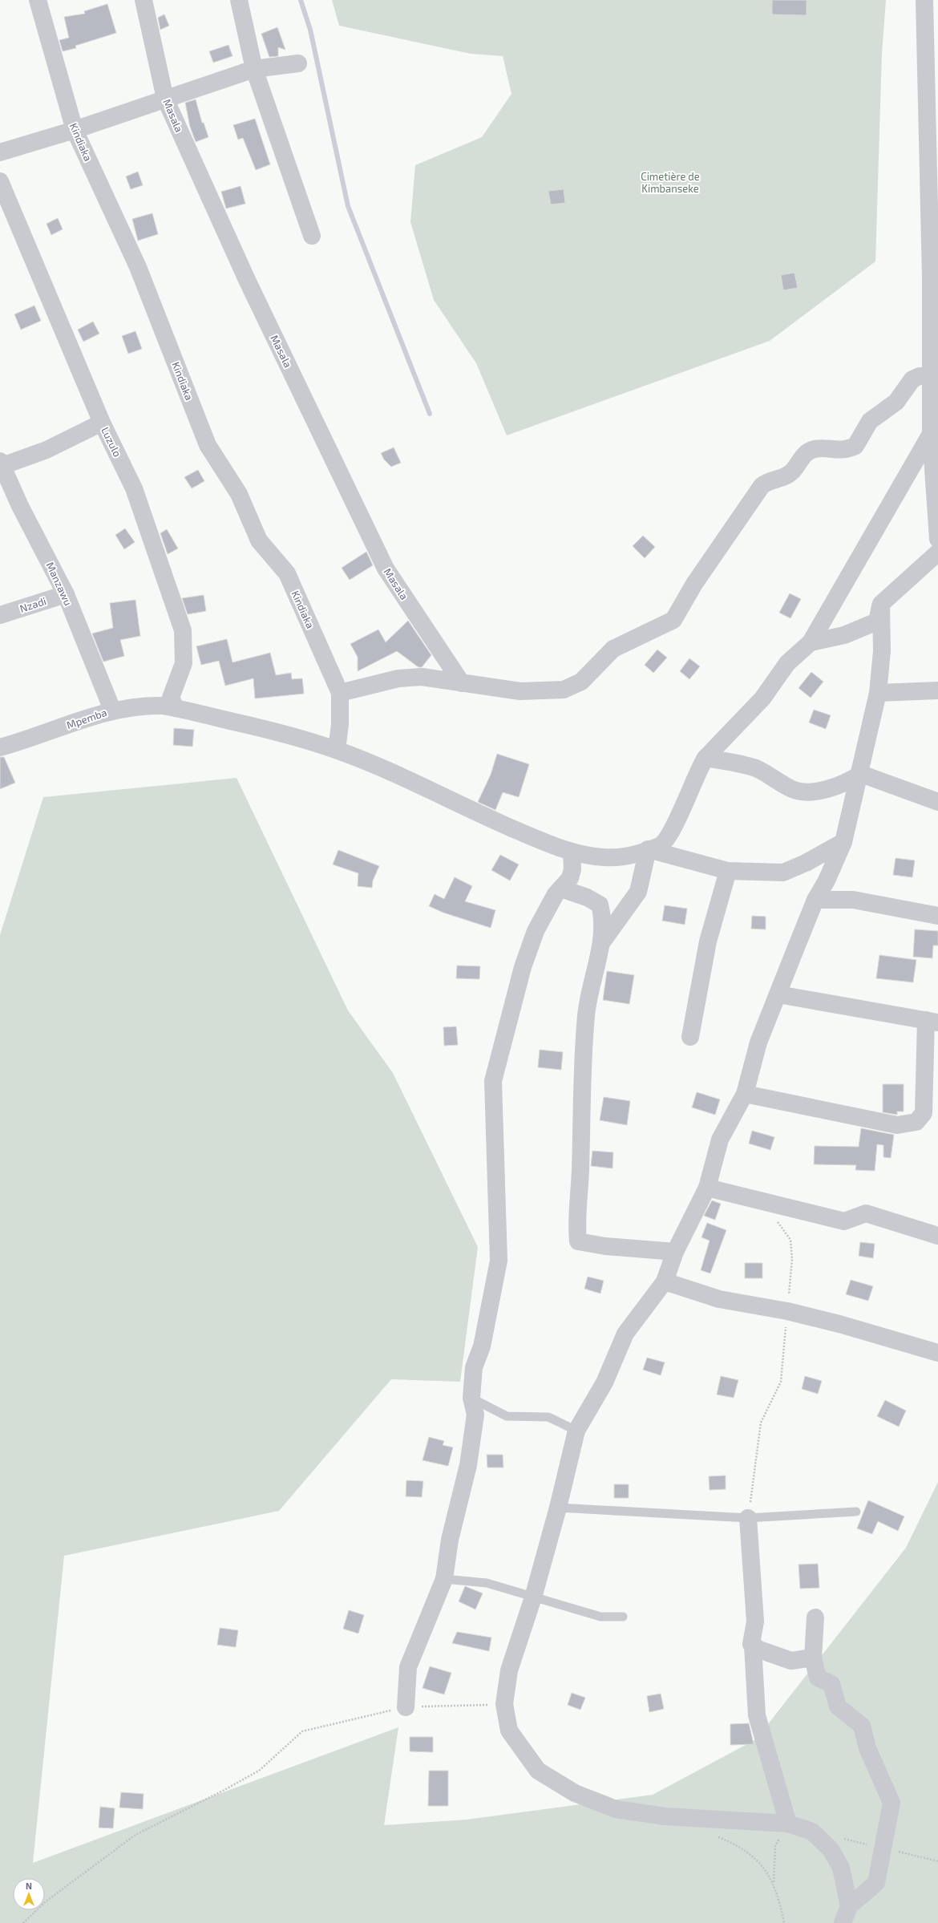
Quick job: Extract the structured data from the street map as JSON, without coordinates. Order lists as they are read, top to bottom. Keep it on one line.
{"streets":{"street":["Masala","Kindiaka","Luzulo","Manzawu","Nzadi","Mpemba"]},"crossings":[["Kindiaka","Mpemba"],["Luzulo","Mpemba"],["Manzawu","Nzadi"],["Manzawu","Mpemba"]],"parks":["Cimetière de Kimbanseke"],"north":"top"}
